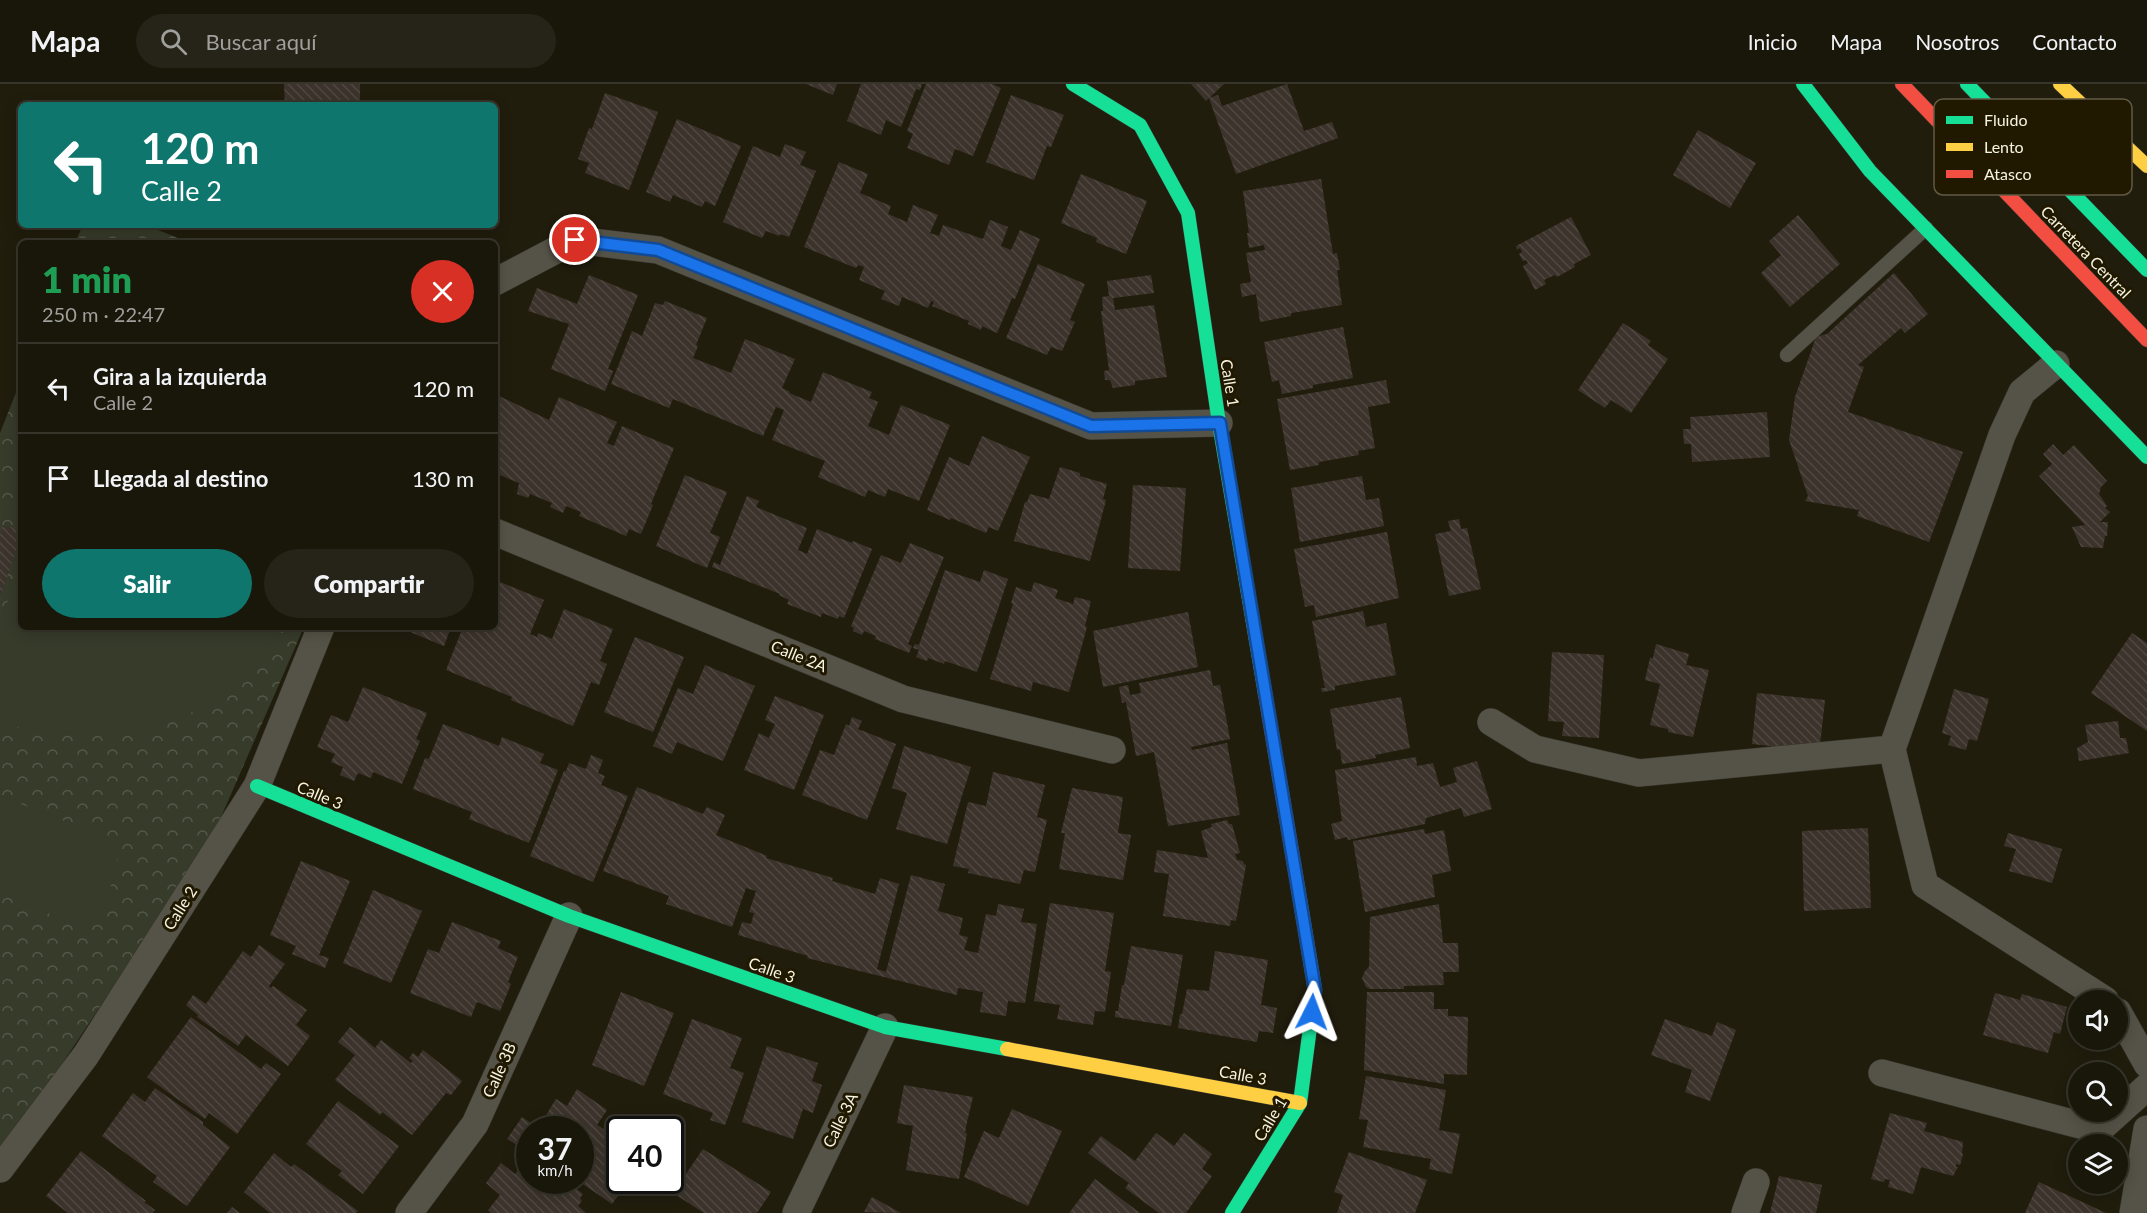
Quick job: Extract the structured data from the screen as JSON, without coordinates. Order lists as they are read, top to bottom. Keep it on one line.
{"streets":{"main road":["Carretera Central","Calle 1","Calle 3"],"street":["Calle 2A","Calle 2","Calle 3B","Calle 3A"]},"crossings":[["Calle 1","Calle 3"],["Calle 3","Calle 2"],["Calle 3","Calle 3B"],["Calle 3","Calle 3A"]],"legend":["Fluido","Lento","Atasco"],"page":{"header":"Mapa","search":"Buscar aquí","nav":["Inicio","Mapa","Nosotros","Contacto"],"turn":["120 m","Calle 2"],"heading":["1 min","250 m · 22:47"],"list":[{"name":"Gira a la izquierda","note":"Calle 2","value":"120 m"},{"name":"Llegada al destino","value":"130 m"}],"buttons":["Salir","Compartir"],"speed":"37 km/h","limit":"40"}}
